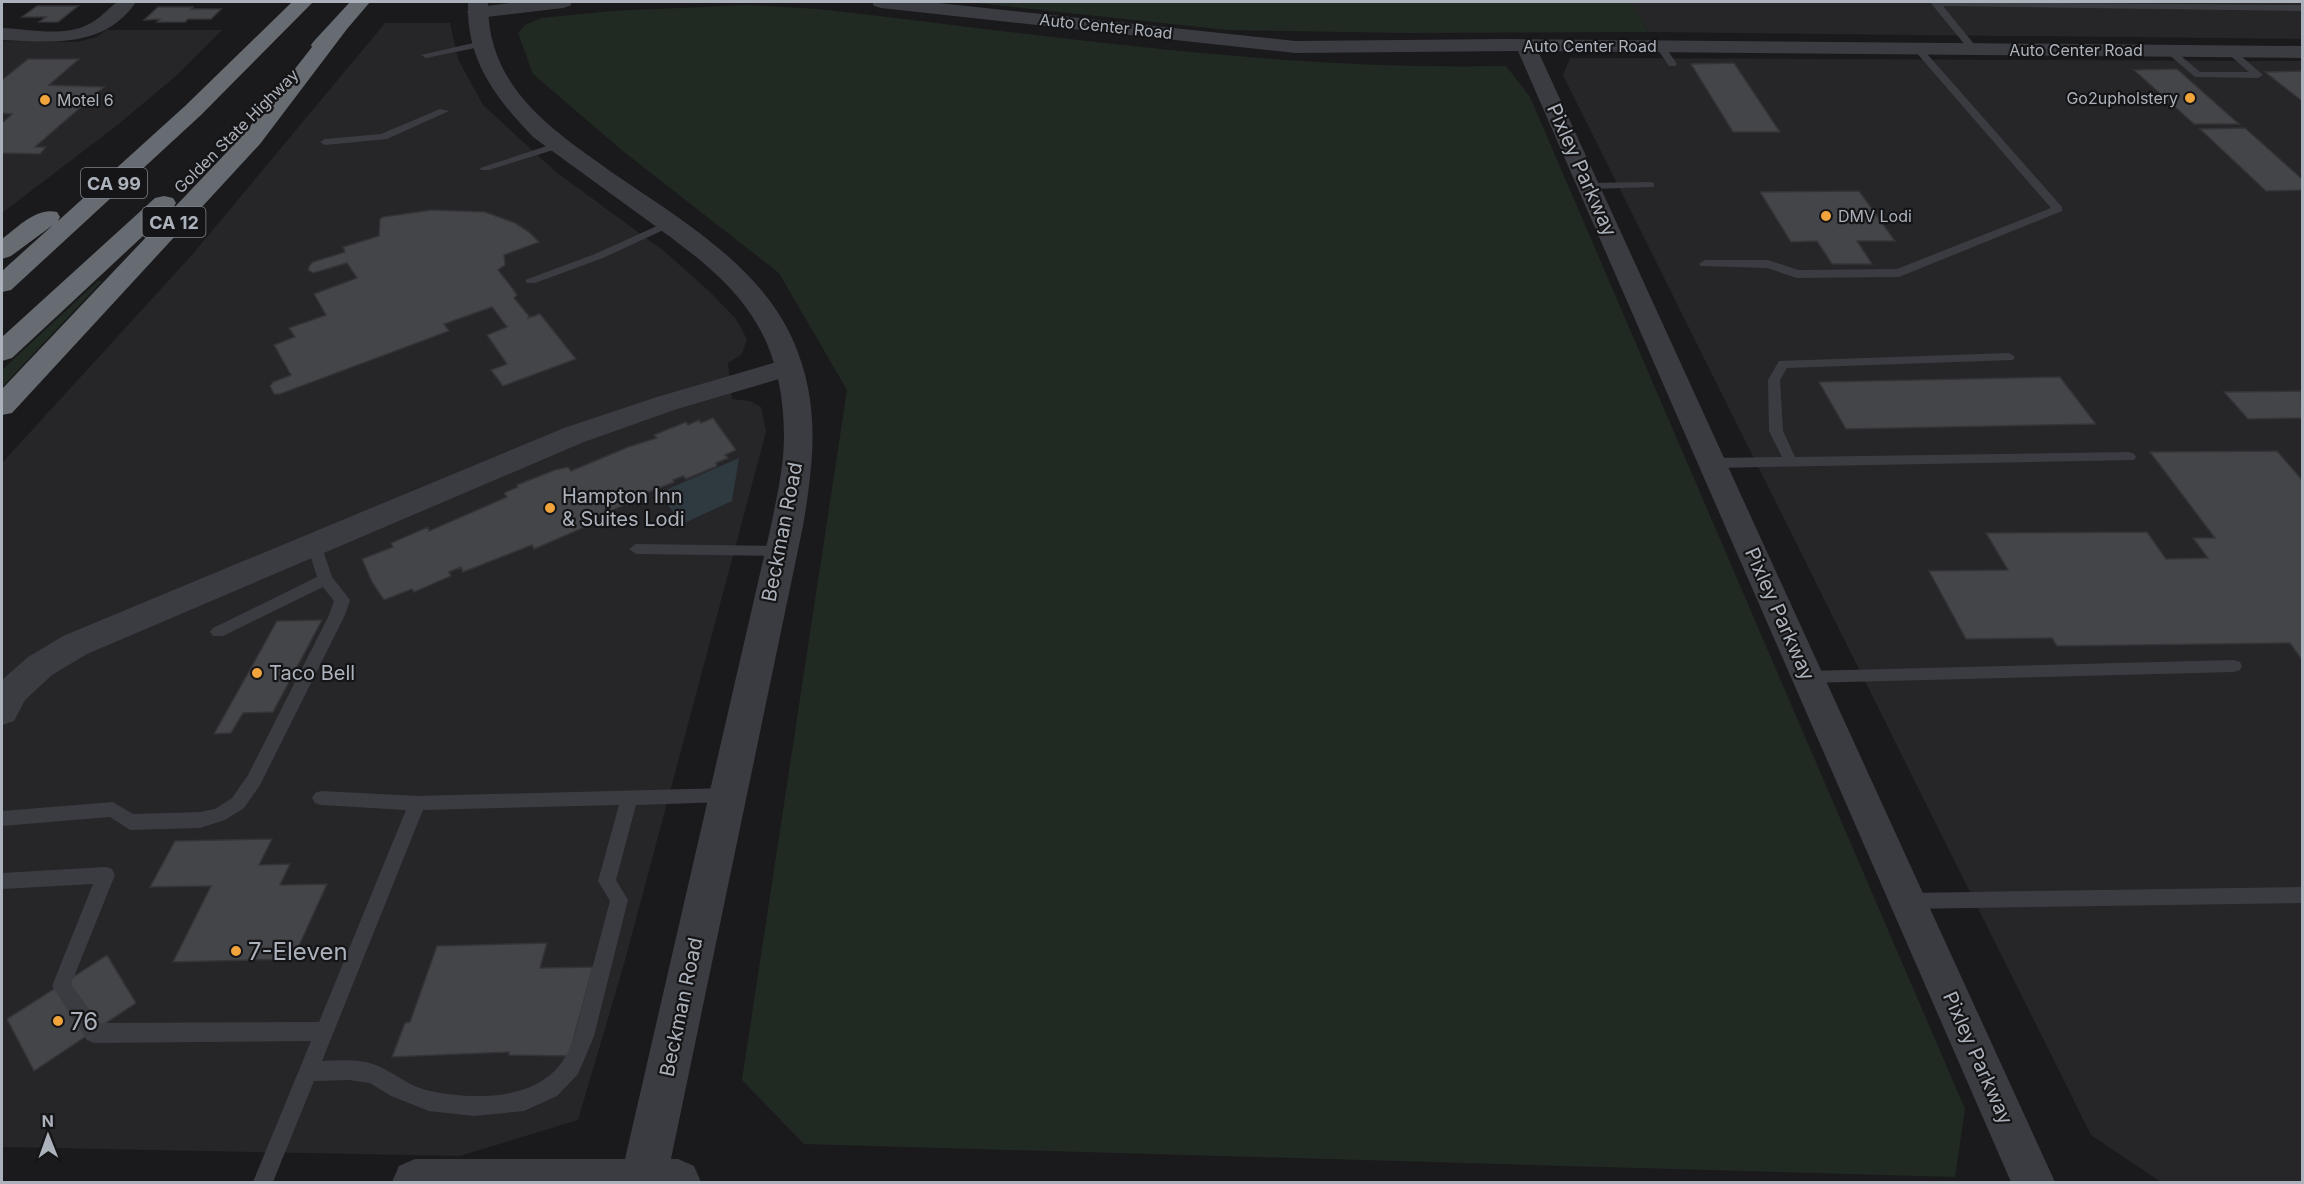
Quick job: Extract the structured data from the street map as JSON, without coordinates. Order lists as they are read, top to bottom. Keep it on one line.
{"streets":{"highway":["Golden State Highway","CA 99","CA 12"],"street":["Auto Center Road","Pixley Parkway","Beckman Road"]},"crossings":[["Auto Center Road","Pixley Parkway"],["Golden State Highway","CA 12"]],"places":["Go2upholstery","Motel 6","DMV Lodi","Hampton Inn & Suites Lodi","Taco Bell","7-Eleven","76"],"north":"top"}
